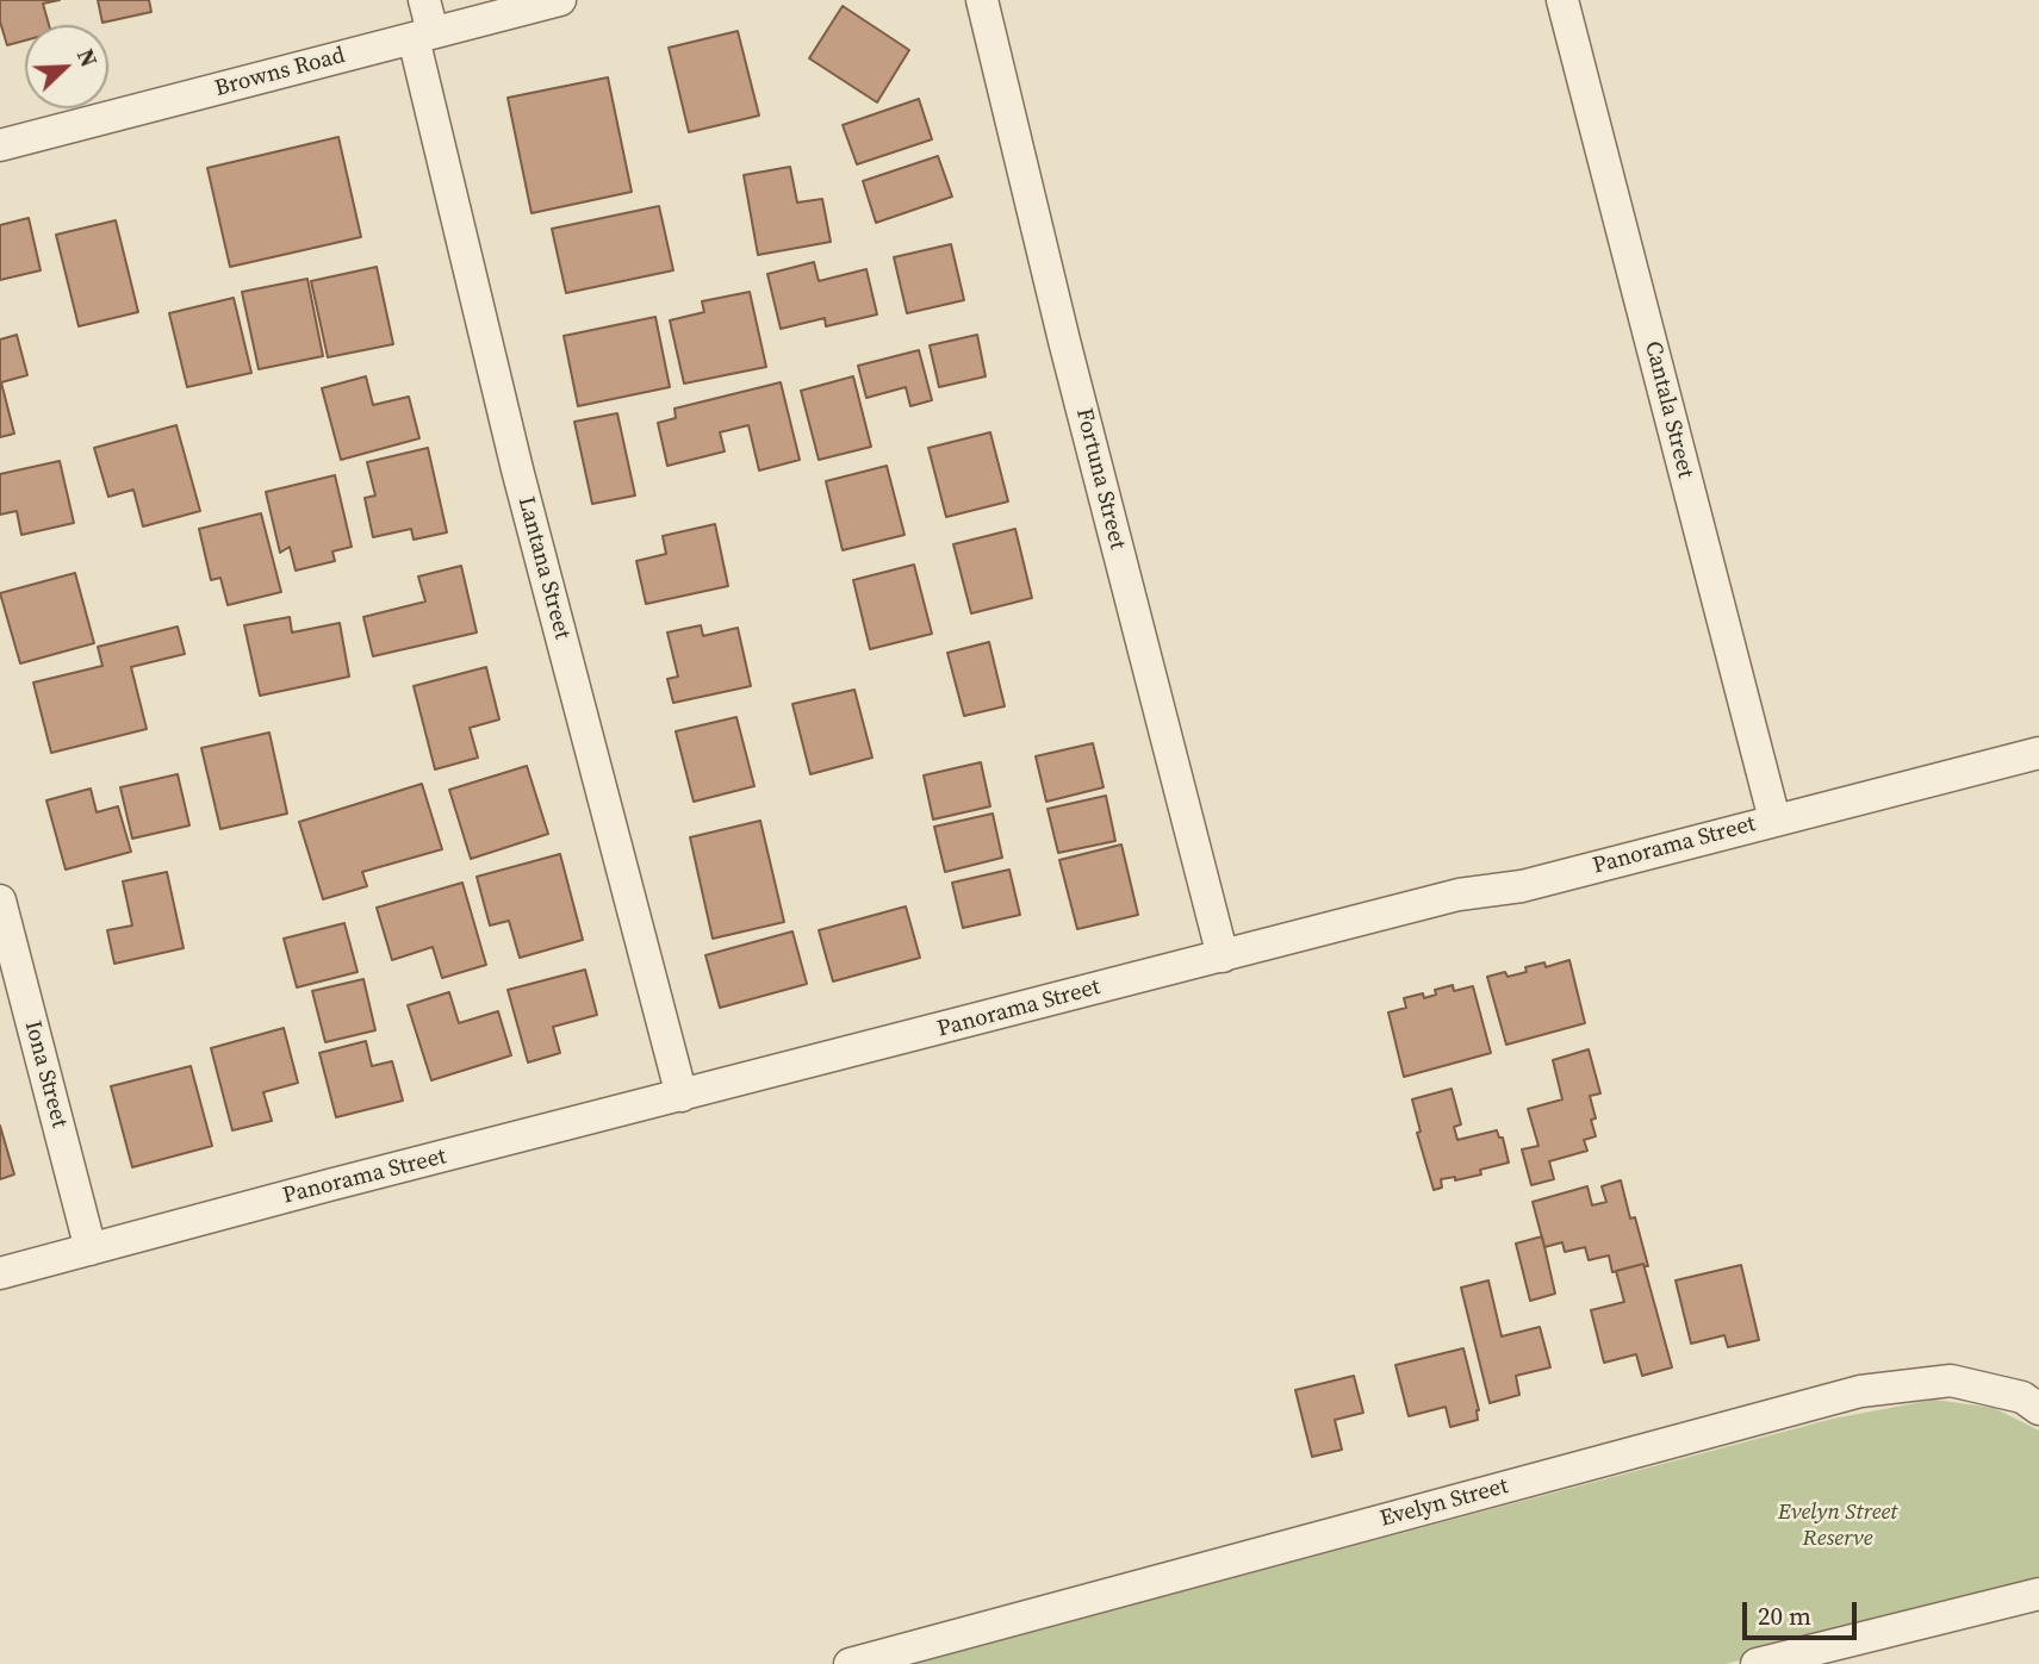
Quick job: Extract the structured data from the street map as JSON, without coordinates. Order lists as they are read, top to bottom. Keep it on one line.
{"streets":{"street":["Browns Road","Cantala Street","Fortuna Street","Lantana Street","Panorama Street","Iona Street","Evelyn Street"]},"crossings":[["Browns Road","Lantana Street"],["Cantala Street","Panorama Street"],["Fortuna Street","Panorama Street"],["Lantana Street","Panorama Street"],["Panorama Street","Iona Street"]],"parks":["Evelyn Street Reserve"],"scale_bar":"20 m","north":"top right"}
